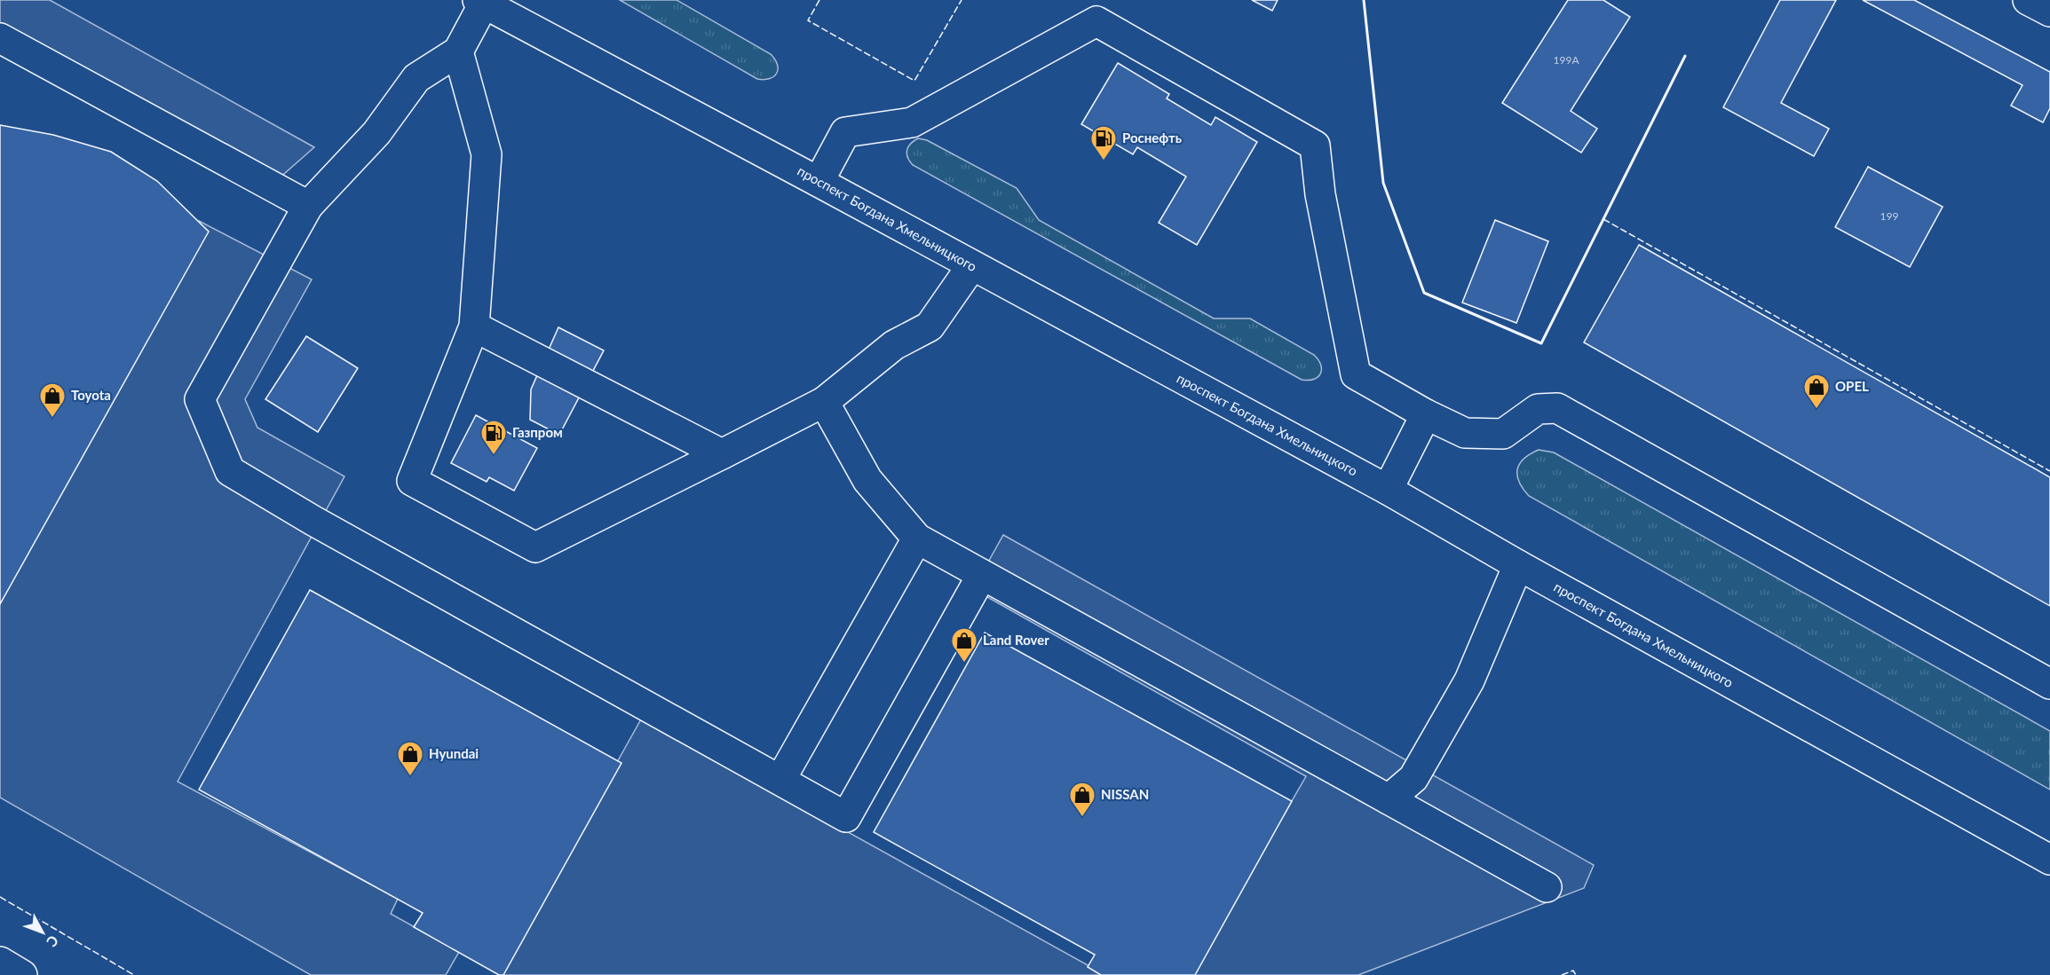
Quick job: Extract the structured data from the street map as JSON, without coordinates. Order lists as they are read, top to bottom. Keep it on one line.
{"streets":{"main road":["проспект Богдана Хмельницкого"]},"places":{"fuel station":["Роснефть","Газпром"],"shop":["OPEL","Toyota","Land Rover","Hyundai","NISSAN"]},"house_numbers":["199А","199"],"north":"bottom right"}
